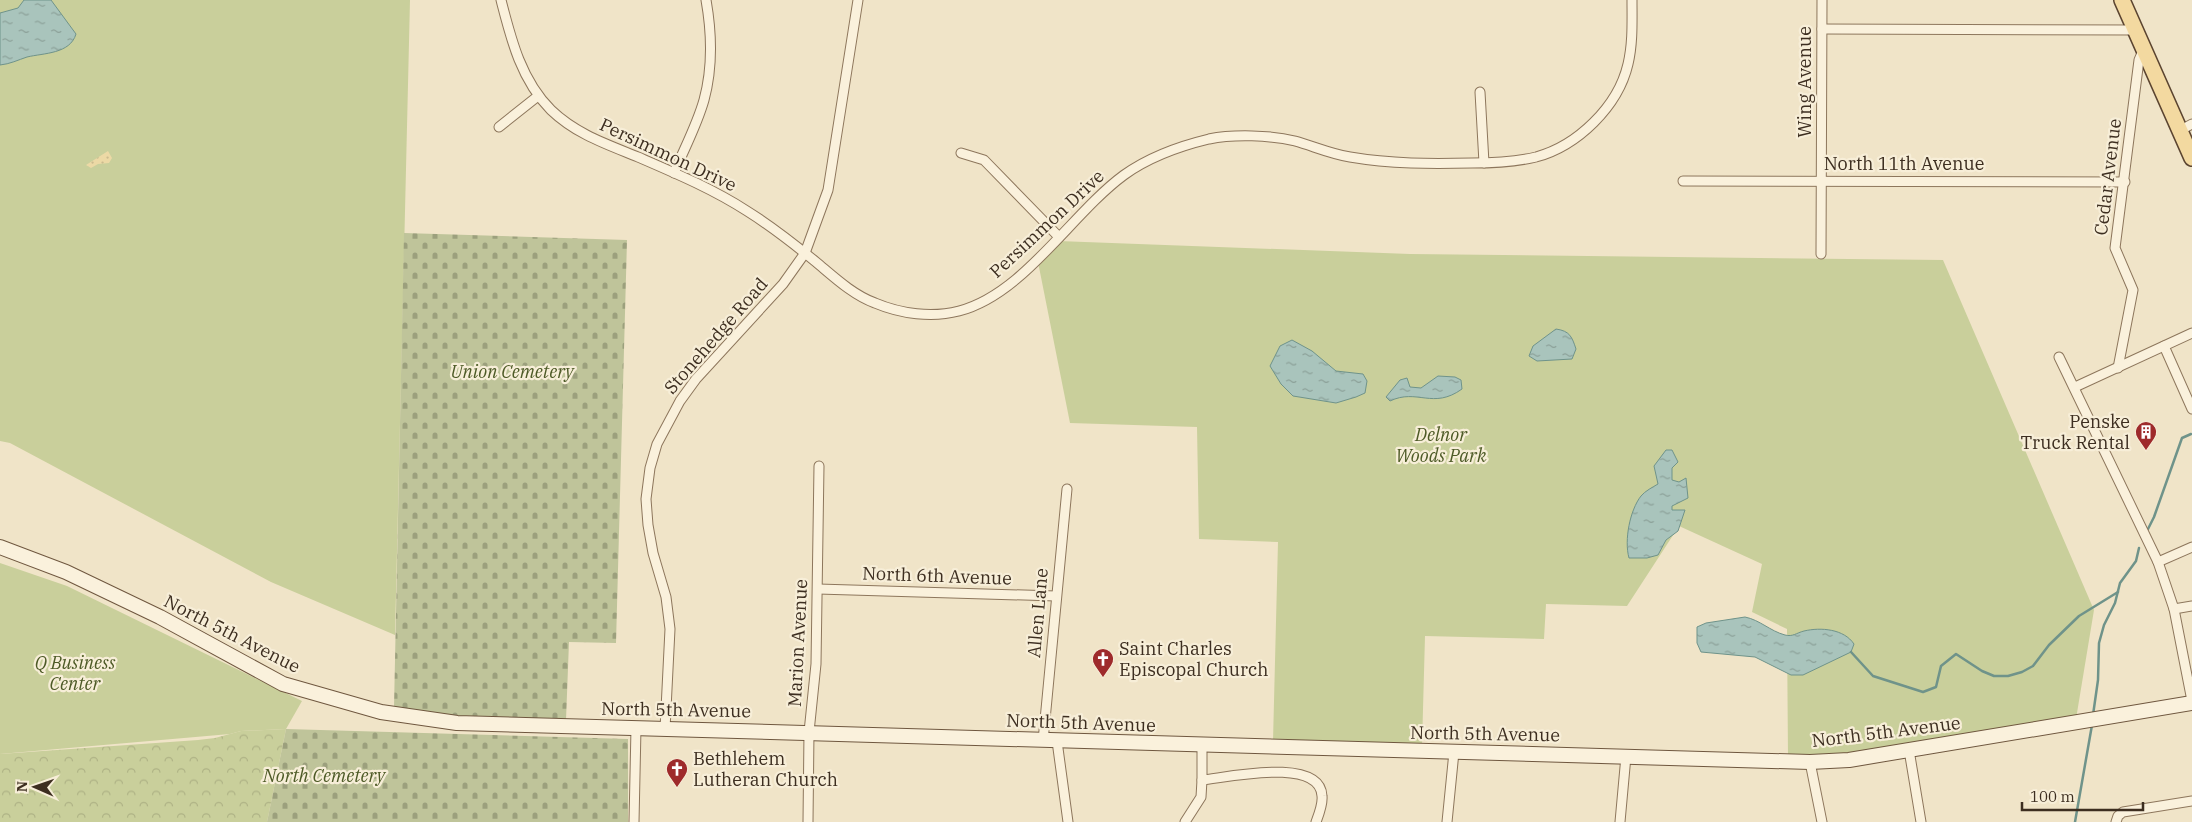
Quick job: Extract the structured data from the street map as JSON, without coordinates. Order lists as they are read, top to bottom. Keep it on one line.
{"streets":{"main road":["North 5th Avenue"],"street":["Wing Avenue","Persimmon Drive","North 11th Avenue","Cedar Avenue","Stonehedge Road","North 6th Avenue","Allen Lane","Marion Avenue"]},"crossings":[["Wing Avenue","North 11th Avenue"],["Persimmon Drive","Stonehedge Road"],["North 11th Avenue","Cedar Avenue"],["Stonehedge Road","North 5th Avenue"],["North 6th Avenue","Allen Lane"],["North 6th Avenue","Marion Avenue"],["Allen Lane","North 5th Avenue"],["North 5th Avenue","Marion Avenue"]],"parks":["Union Cemetery","Delnor Woods Park","Q Business Center","North Cemetery"],"places":{"building":["Penske Truck Rental"],"church":["Saint Charles Episcopal Church","Bethlehem Lutheran Church"]},"scale_bar":"100 m","north":"left"}
